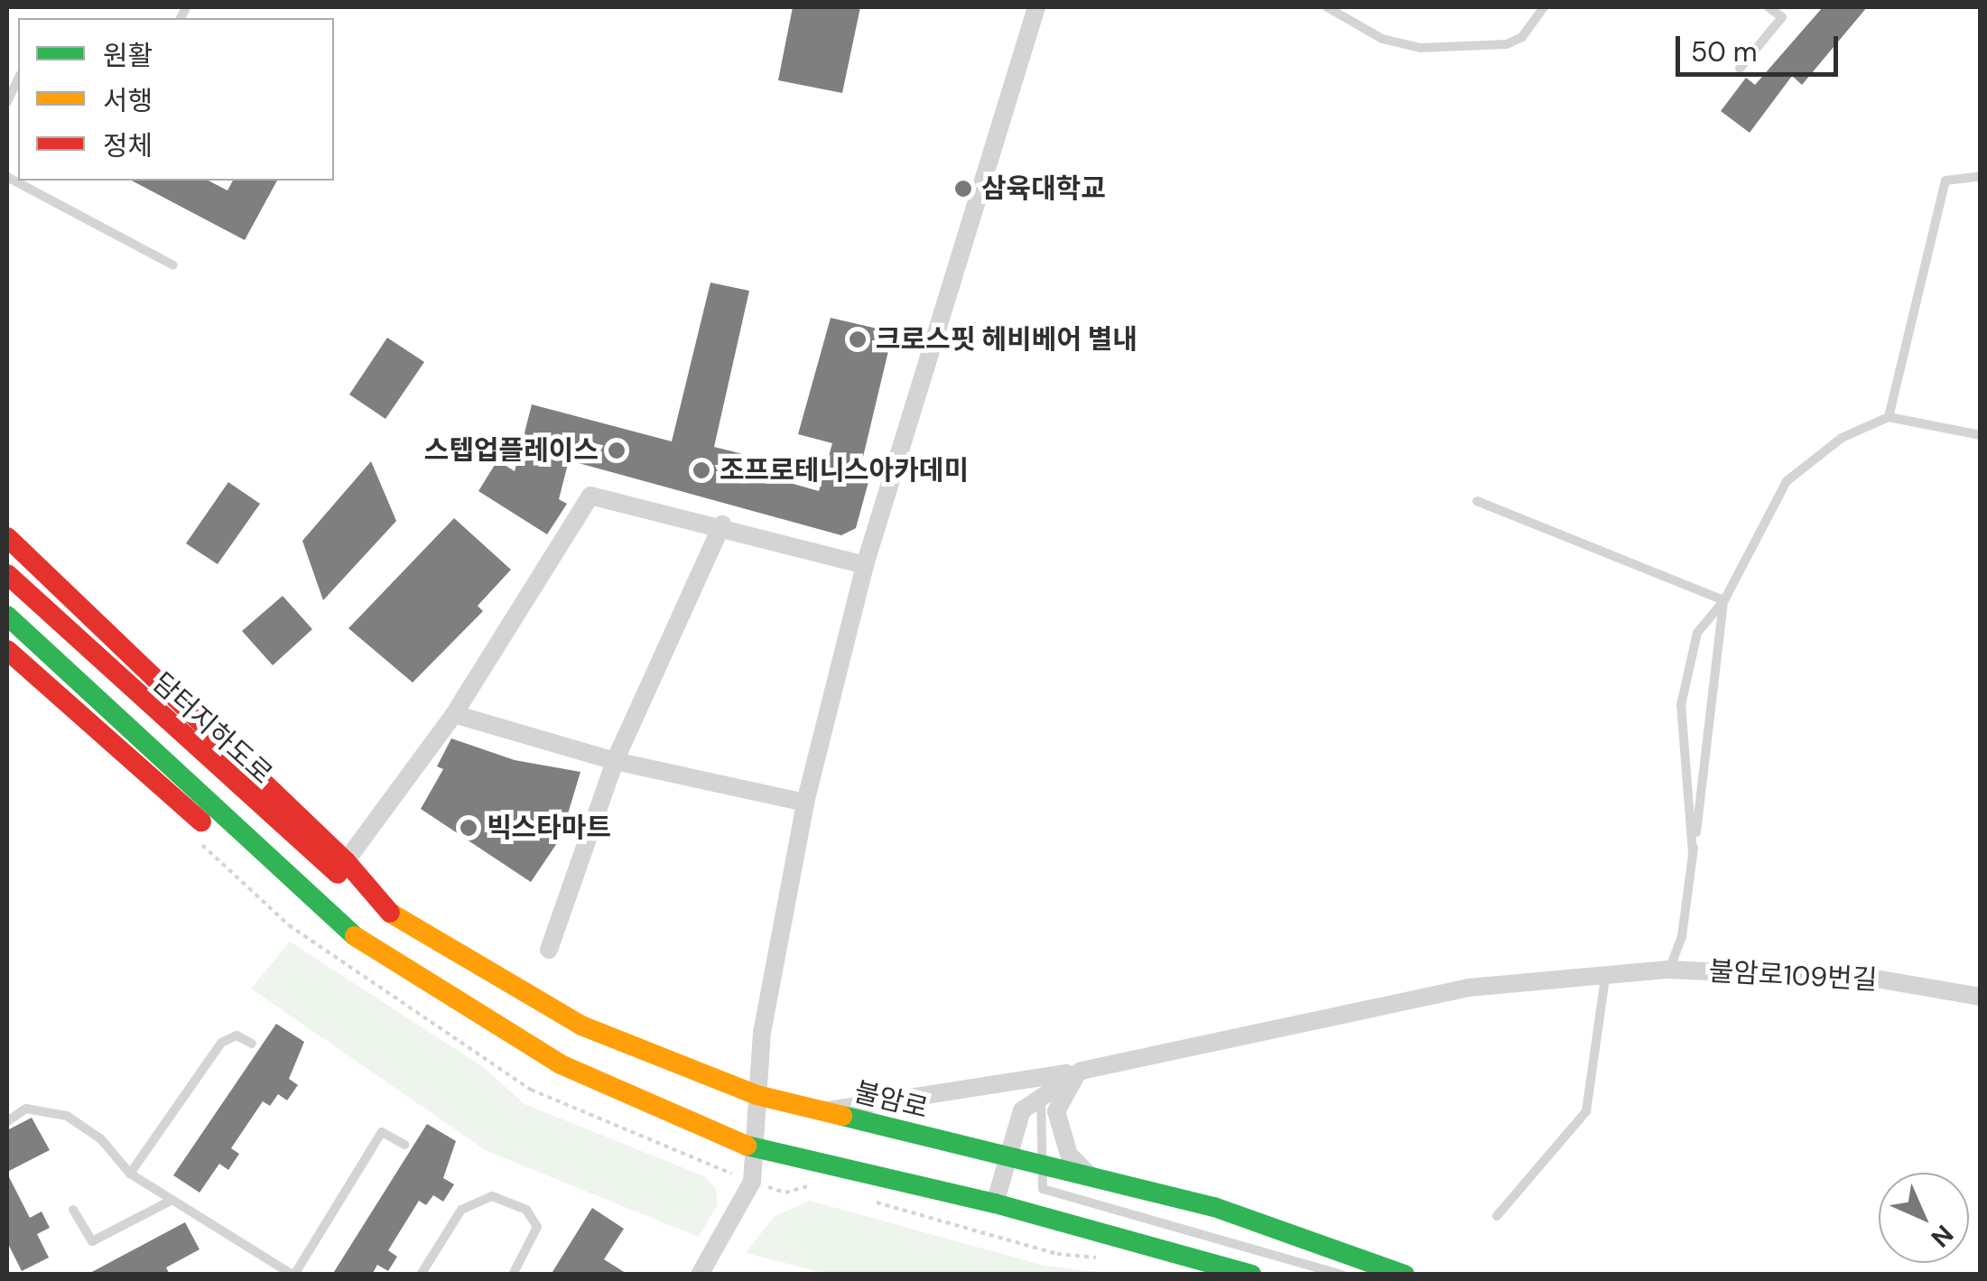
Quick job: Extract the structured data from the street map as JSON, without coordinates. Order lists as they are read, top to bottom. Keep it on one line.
{"streets":{"street":["담터지하도로","불암로109번길","불암로"]},"crossings":[["담터지하도로","불암로"],["불암로109번길","불암로"]],"places":["삼육대학교","크로스핏 헤비베어 별내","스텝업플레이스","조프로테니스아카데미","빅스타마트"],"legend":["원활","서행","정체"],"scale_bar":"50 m","north":"bottom right"}
